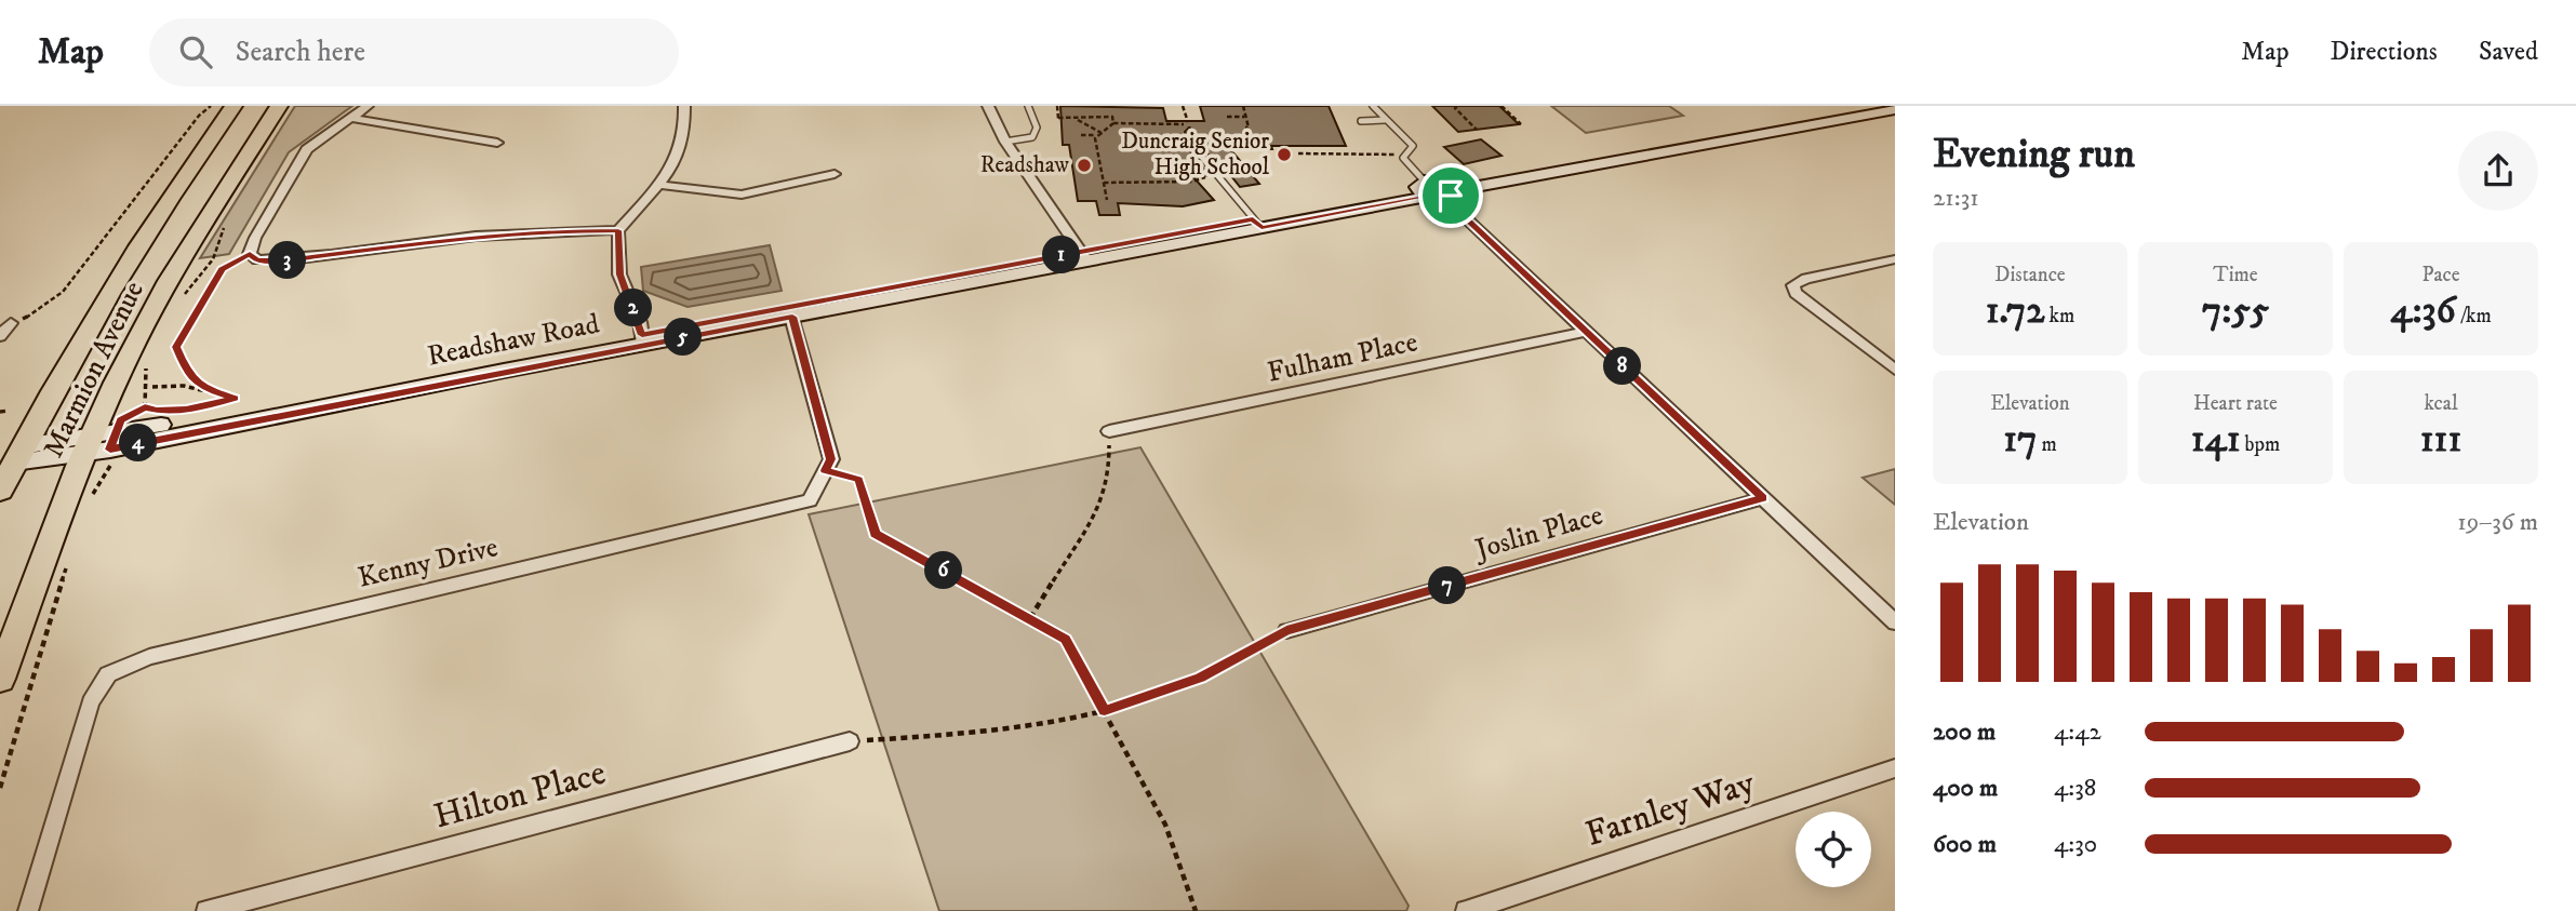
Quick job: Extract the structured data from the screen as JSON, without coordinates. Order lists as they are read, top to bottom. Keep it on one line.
{"streets":{"highway":["Marmion Avenue"],"street":["Readshaw Road","Fulham Place","Joslin Place","Kenny Drive","Hilton Place","Farnley Way"]},"crossings":[["Readshaw Road","Marmion Avenue"]],"places":["Duncraig Senior High School","Readshaw"],"page":{"header":"Map","search":"Search here","nav":["Map","Directions","Saved"],"heading":["Evening run","21:31"],"stats":[["Distance","1.72 km"],["Time","7:55"],["Pace","4:36 /km"],["Elevation","17 m"],["Heart rate","141 bpm"],["kcal","111"]],"pins":["1","3","2","5","8","4","6","7"],"chart":["Elevation","19–36 m"],"list":[{"name":"200 m","note":"4:42"},{"name":"400 m","note":"4:38"},{"name":"600 m","note":"4:30"}]}}
